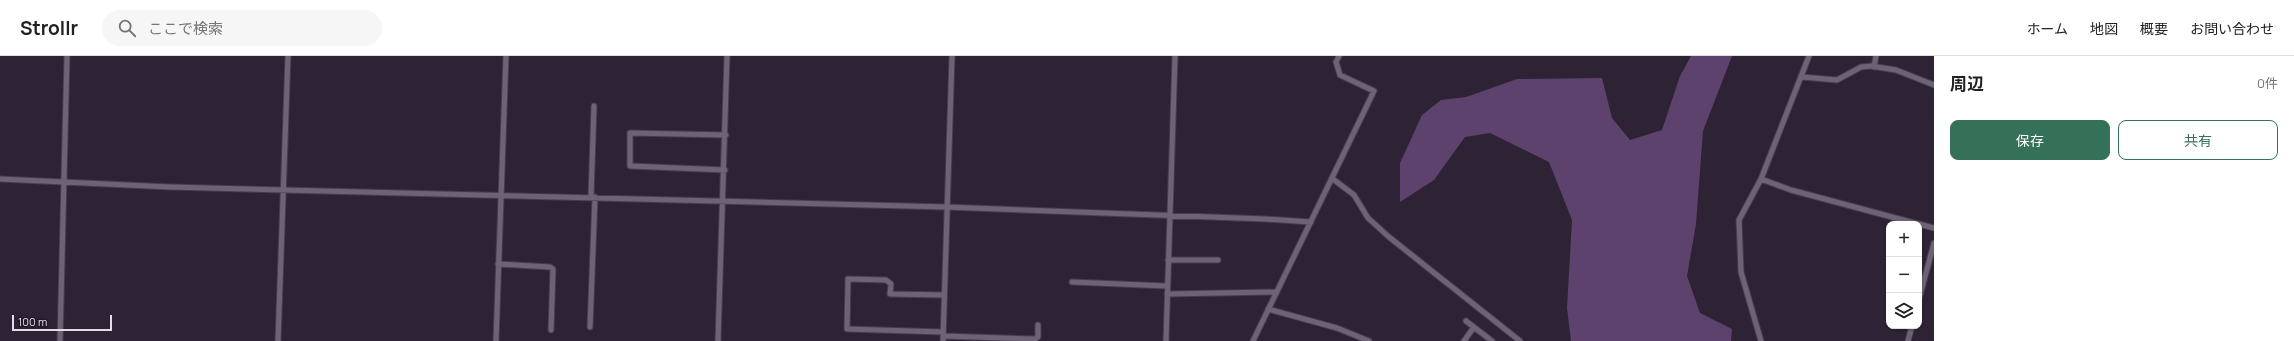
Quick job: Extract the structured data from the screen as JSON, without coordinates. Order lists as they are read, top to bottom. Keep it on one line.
{"scale_bar":"100 m","page":{"header":"Strollr","search":"ここで検索","nav":["ホーム","地図","概要","お問い合わせ"],"heading":["周辺","0件"],"buttons":["保存","共有"],"map_buttons":["+","−"],"scale":"100 m"}}
